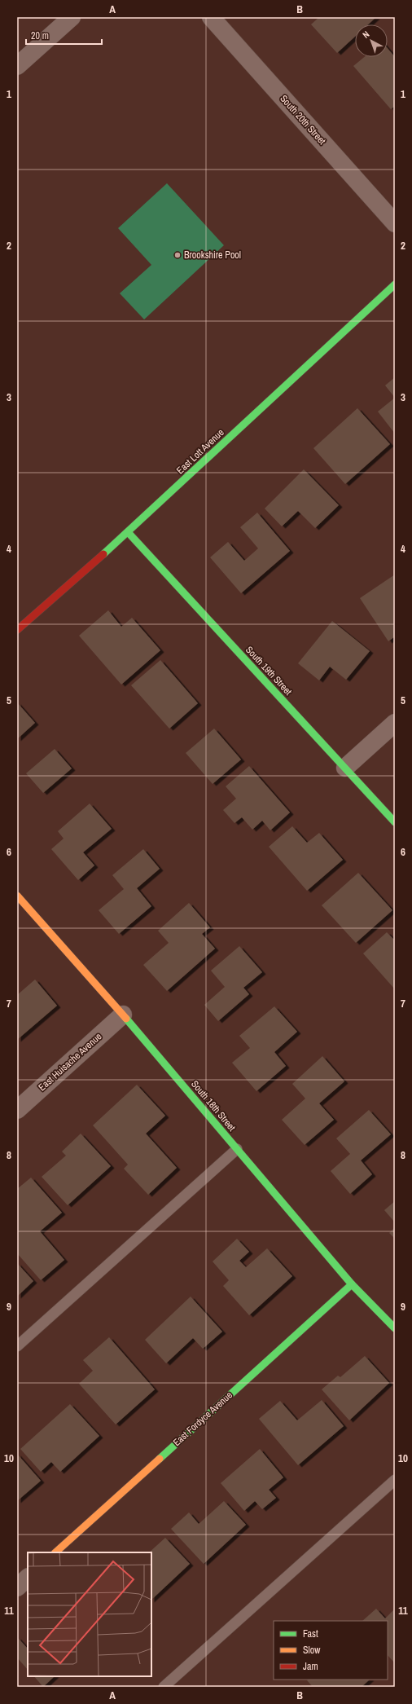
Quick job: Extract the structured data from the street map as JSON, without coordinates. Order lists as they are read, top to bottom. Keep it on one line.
{"streets":{"street":["South 20th Street","East Lott Avenue","South 19th Street","East Huisache Avenue","South 18th Street","East Fordyce Avenue"]},"crossings":[["East Lott Avenue","South 19th Street"],["East Huisache Avenue","South 18th Street"],["South 18th Street","East Fordyce Avenue"]],"places":["Brookshire Pool"],"legend":["Fast","Slow","Jam"],"scale_bar":"20 m","north":"top left","grid":{"columns":["A","B"],"rows":["1","2","3","4","5","6","7","8","9","10","11"]}}
